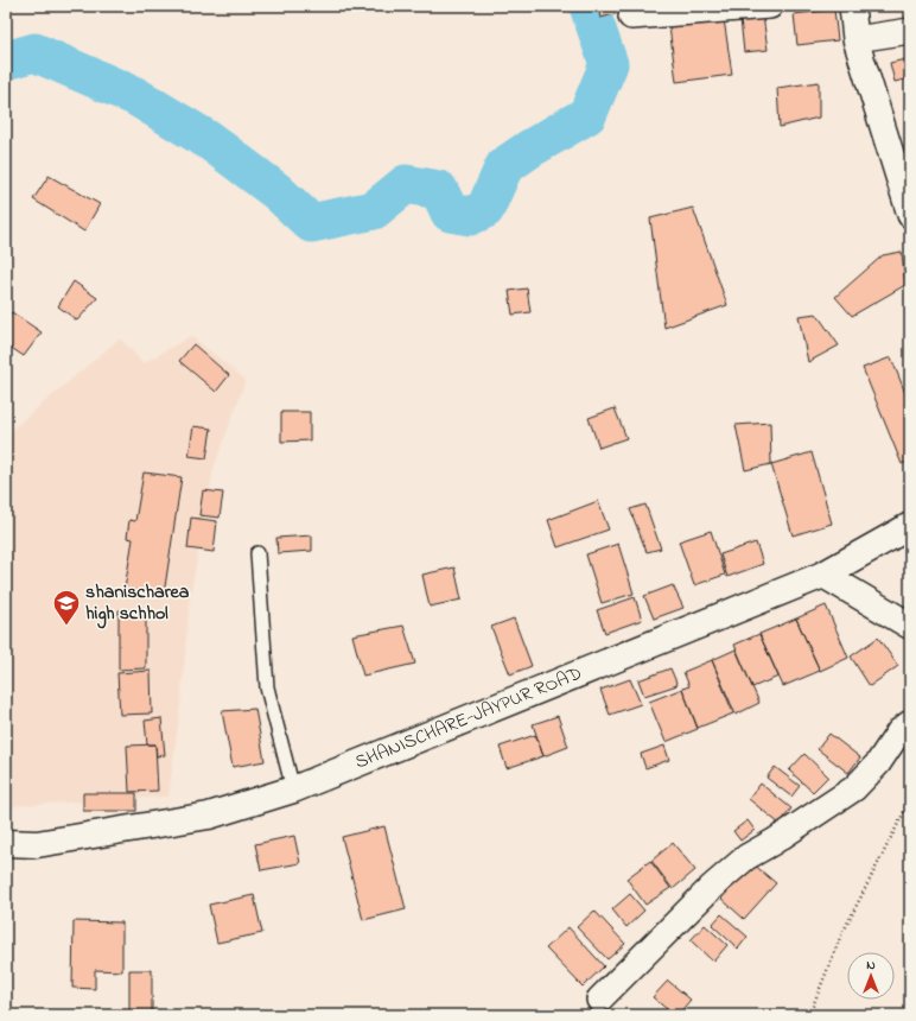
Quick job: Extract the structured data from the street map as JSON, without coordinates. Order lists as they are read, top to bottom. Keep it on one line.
{"streets":{"street":["SHANISCHARE-JAYPUR ROAD"]},"places":{"school or university":["shanischarea high schhol"]},"north":"top"}
